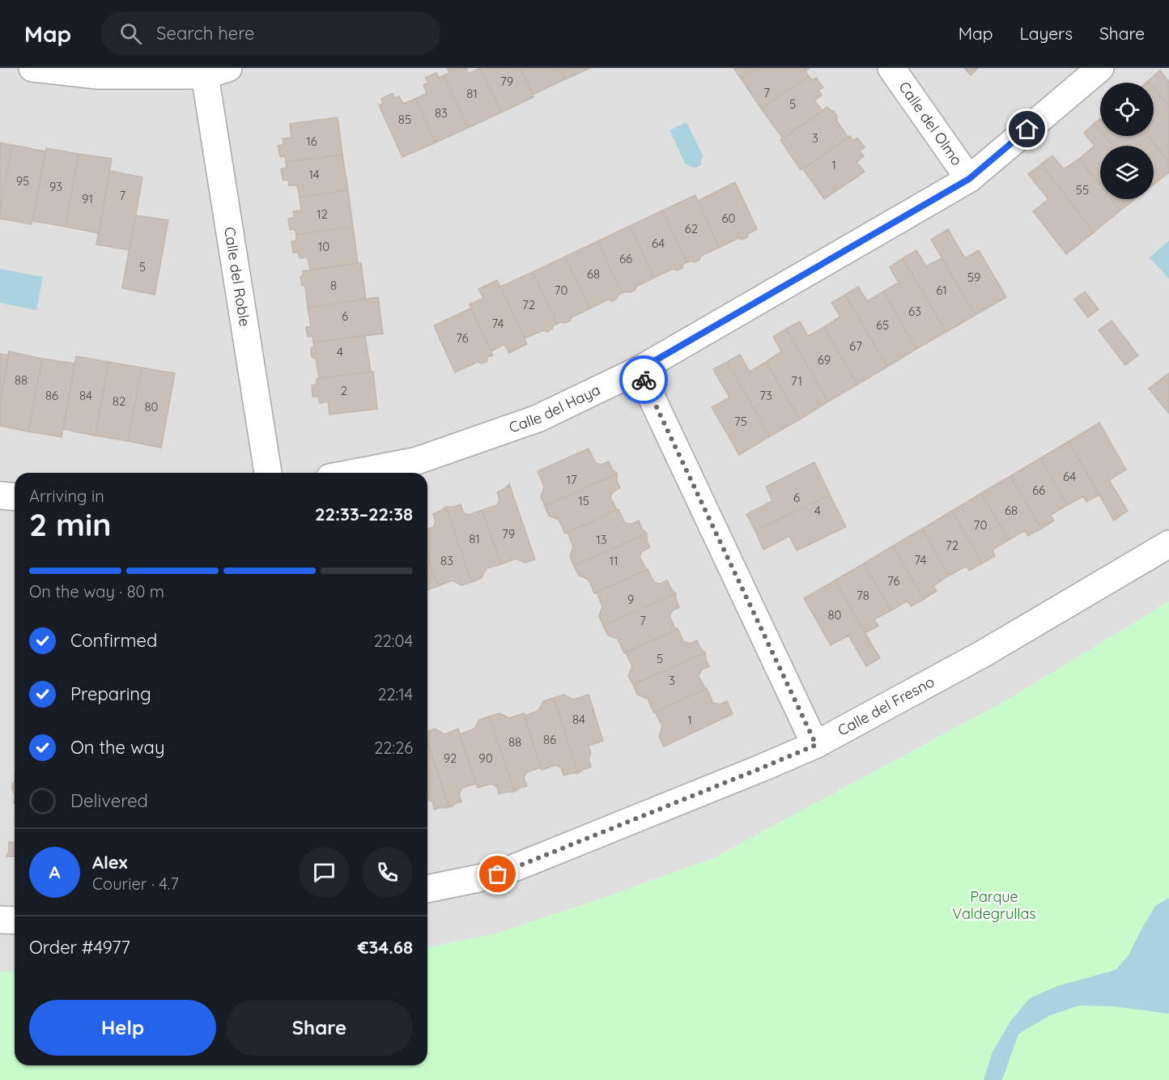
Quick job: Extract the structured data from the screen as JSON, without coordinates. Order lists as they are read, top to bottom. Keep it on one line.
{"streets":{"street":["Calle del Olmo","Calle del Roble","Calle del Haya","Calle del Fresno"]},"crossings":[["Calle del Olmo","Calle del Haya"]],"parks":["Parque Valdegrullas"],"house_numbers":["79","7","81","5","83","85","3","16","1","14","95","93","55","7","91","12","60","62","64","10","66","5","68","59","8","70","61","72","63","6","74","65","76","67","4","69","88","71","2","86","84","73","82","80","75","64","17","66","6","15","4","68","70","79","81","13","72","74","83","11","76","78","9","80","7","5","3","84","1","86","88","92","90"],"page":{"header":"Map","search":"Search here","nav":["Map","Layers","Share"],"heading":["2 min","Arriving in","22:33–22:38"],"panel":["Alex","Courier · 4.7","Order #4977","€34.68"],"bar":"On the way · 80 m","list":[["Confirmed","22:04"],["Preparing","22:14"],["On the way","22:26"],"Delivered"],"round":"A","buttons":["Help","Share"]}}
